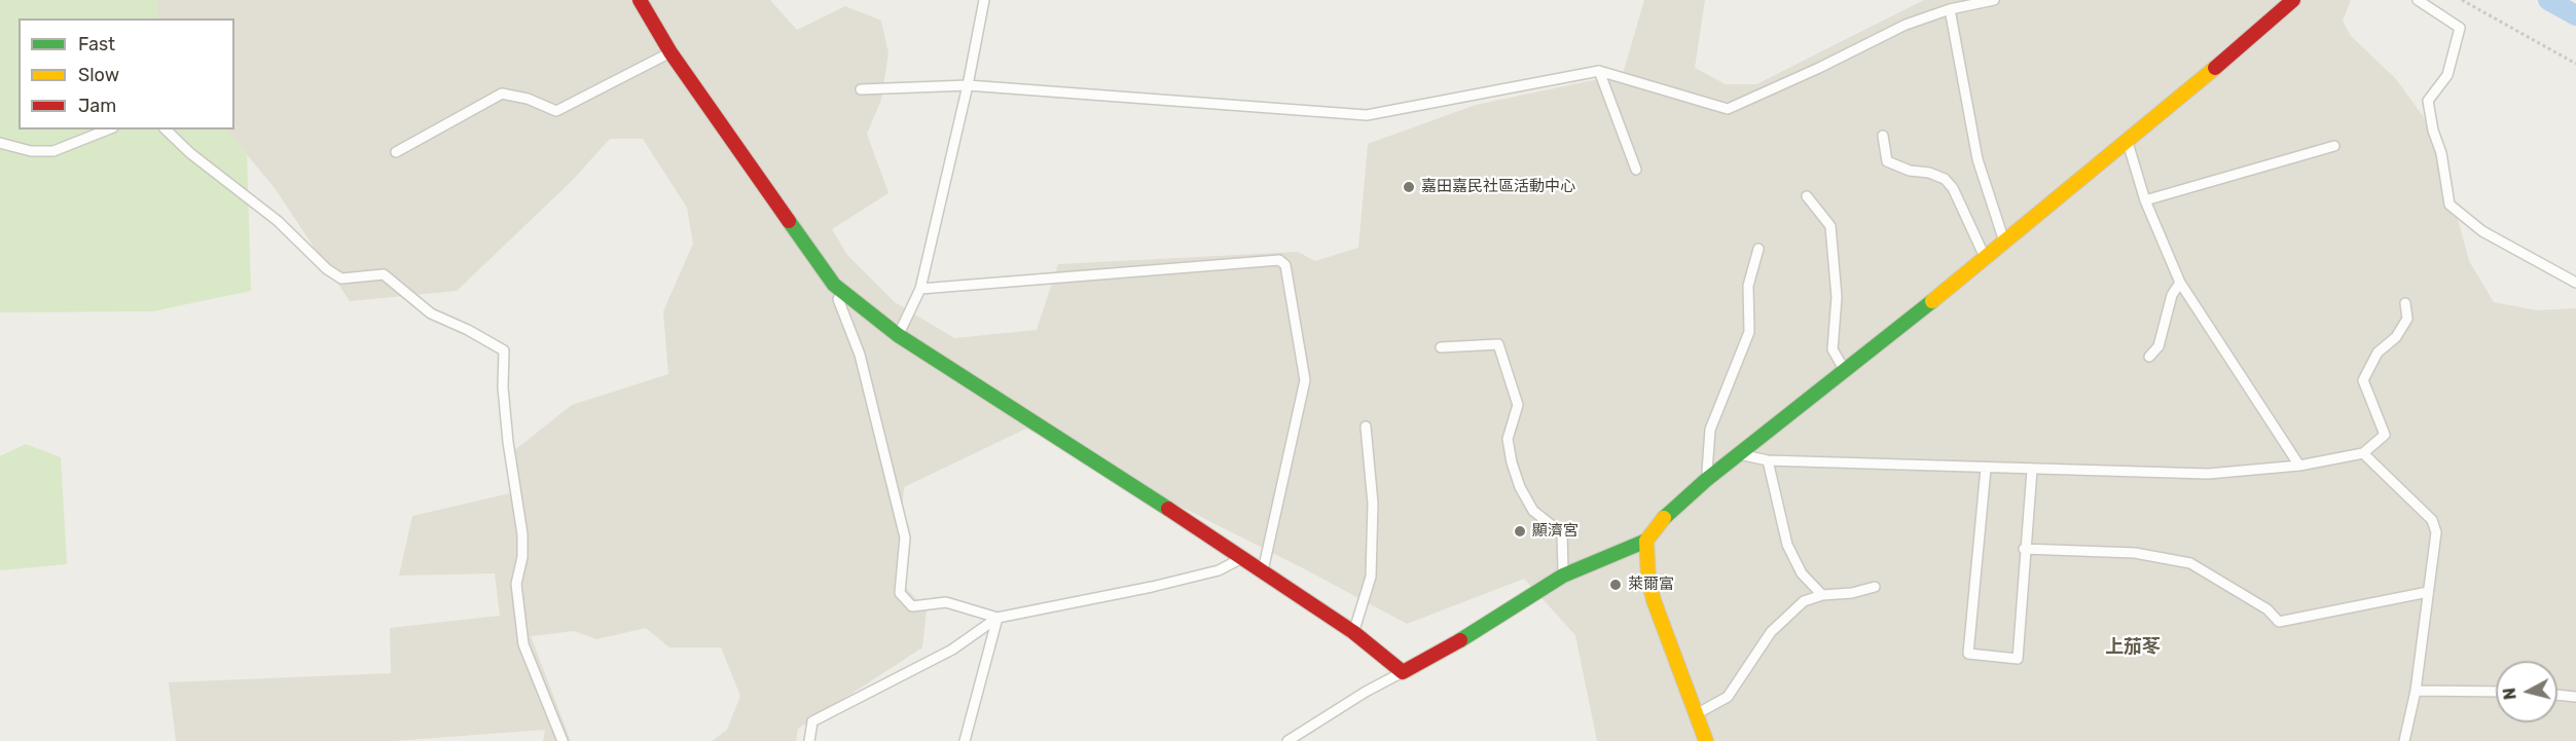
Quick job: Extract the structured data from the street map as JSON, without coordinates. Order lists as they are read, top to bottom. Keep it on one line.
{"districts":["上茄苳"],"places":["嘉田嘉民社區活動中心","顯濟宮","萊爾富"],"legend":["Fast","Slow","Jam"],"north":"left"}
